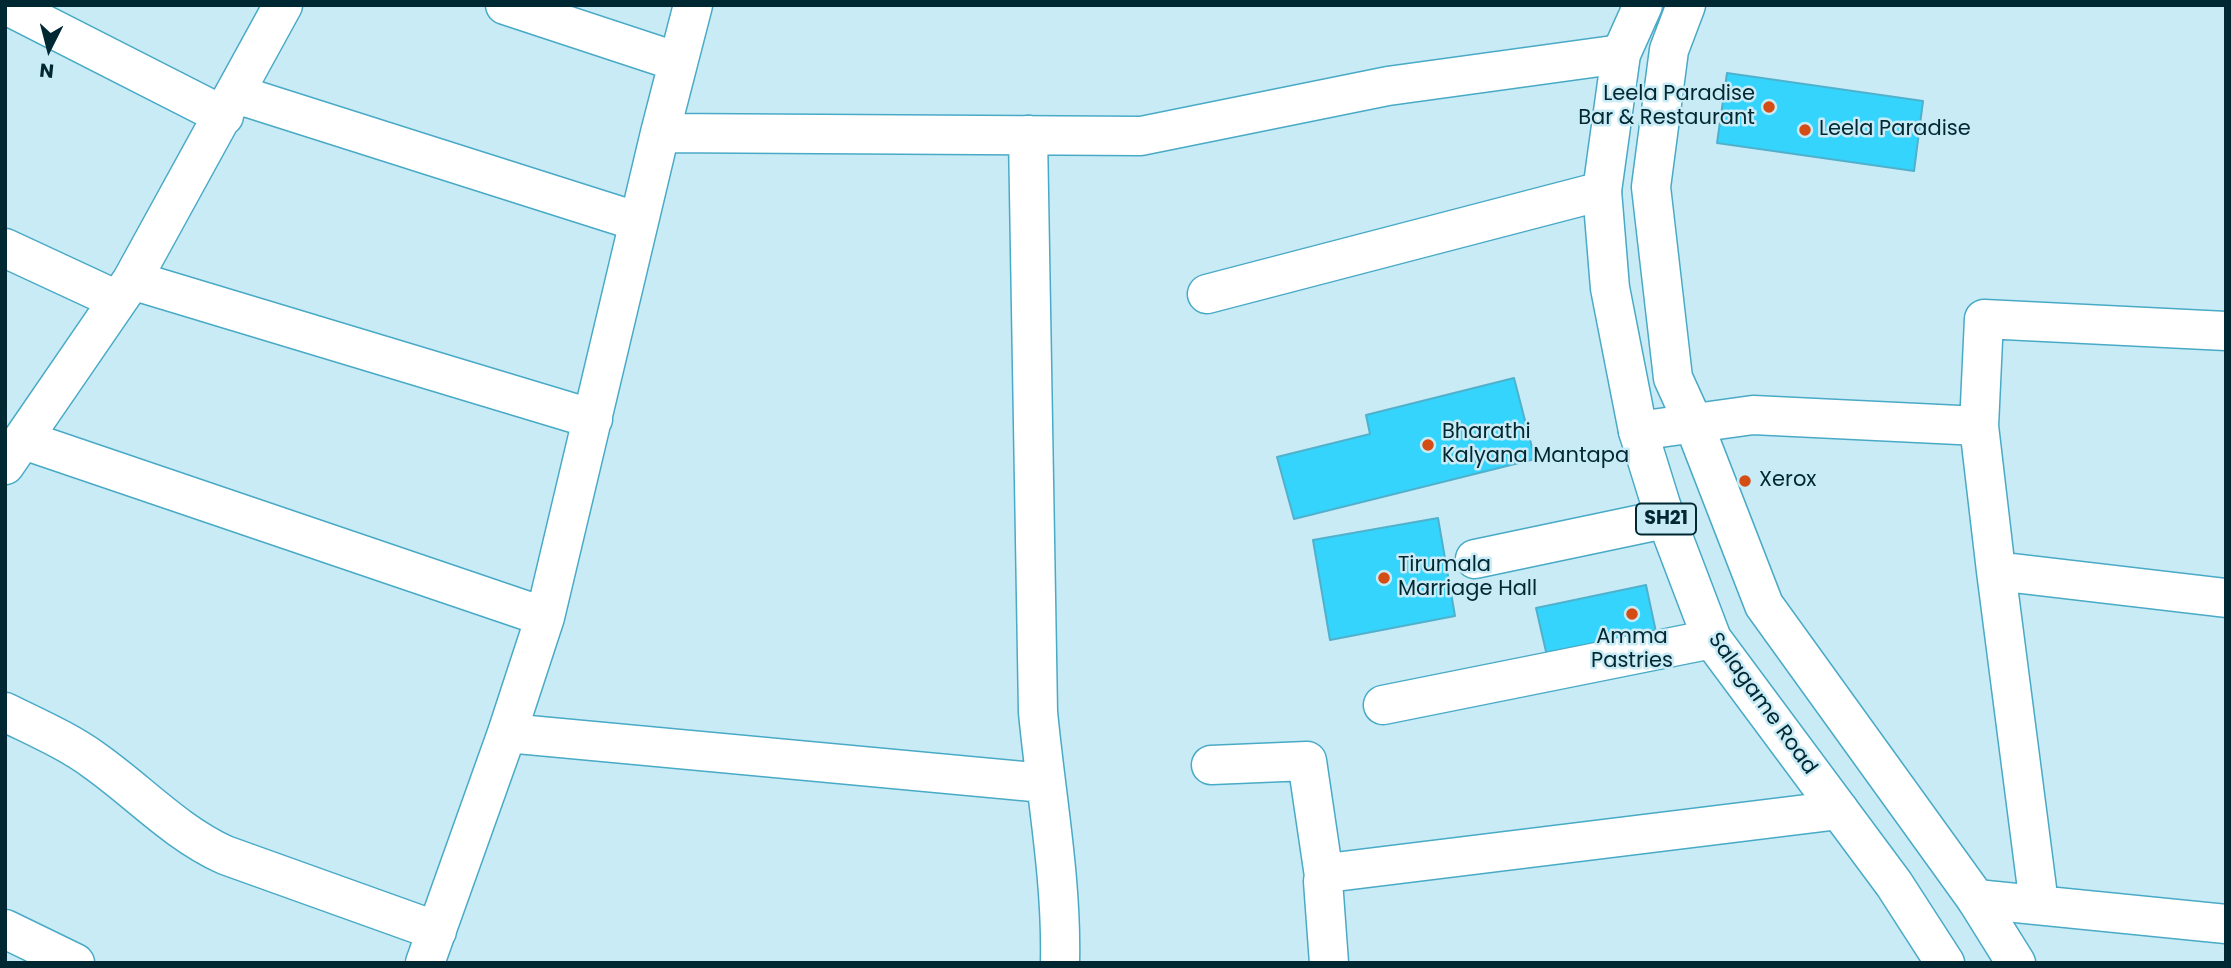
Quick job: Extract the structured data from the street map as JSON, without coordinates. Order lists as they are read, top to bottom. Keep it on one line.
{"streets":{"street":["SH21","Salagame Road"]},"places":["Leela Paradise Bar & Restaurant","Leela Paradise","Bharathi Kalyana Mantapa","Xerox","Tirumala Marriage Hall","Amma Pastries"],"north":"bottom"}
